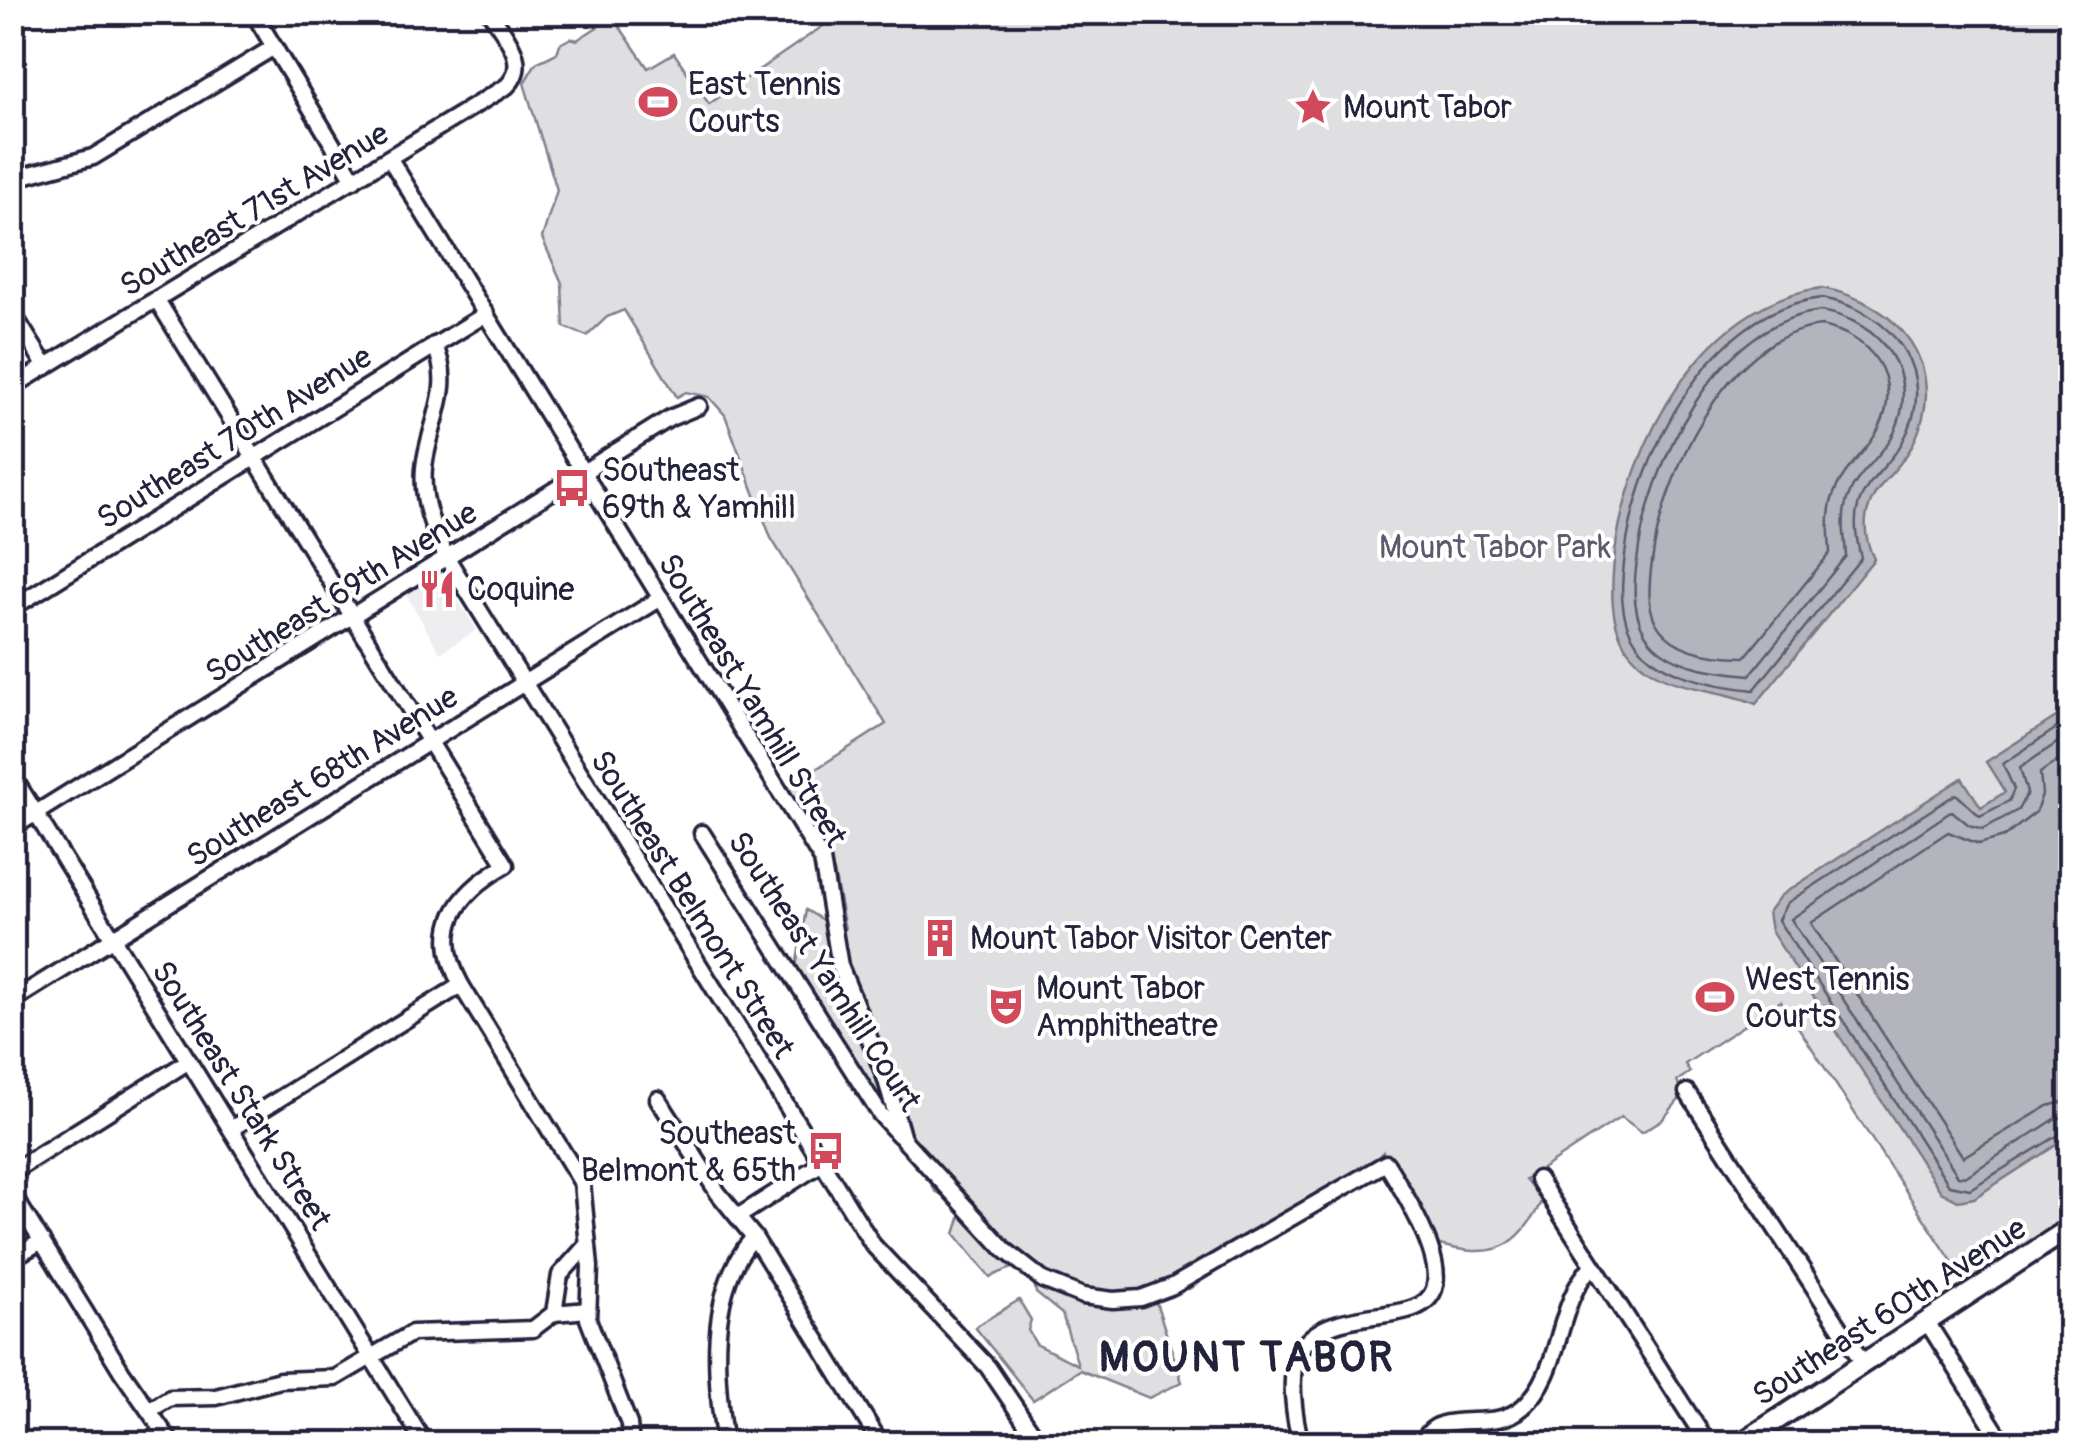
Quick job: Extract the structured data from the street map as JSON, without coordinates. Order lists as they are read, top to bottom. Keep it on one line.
{"streets":{"main road":["Southeast 60th Avenue"],"street":["Southeast 71st Avenue","Southeast 70th Avenue","Southeast 69th Avenue","Southeast Yamhill Street","Southeast 68th Avenue","Southeast Belmont Street","Southeast Yamhill Court","Southeast Stark Street"]},"crossings":[["Southeast 71st Avenue","Southeast Yamhill Street"],["Southeast 70th Avenue","Southeast Yamhill Street"],["Southeast 70th Avenue","Southeast Belmont Street"],["Southeast 69th Avenue","Southeast Yamhill Street"],["Southeast 69th Avenue","Southeast Belmont Street"],["Southeast 69th Avenue","Southeast Stark Street"],["Southeast Yamhill Street","Southeast 68th Avenue"],["Southeast Yamhill Street","Southeast Yamhill Court"],["Southeast 68th Avenue","Southeast Belmont Street"],["Southeast 68th Avenue","Southeast Stark Street"]],"districts":["MOUNT TABOR"],"parks":["Mount Tabor Park"],"places":{"sports":["East Tennis Courts","West Tennis Courts"],"place":["Mount Tabor"],"bus stop":["Southeast 69th & Yamhill","Southeast Belmont & 65th"],"restaurant":["Coquine"],"building":["Mount Tabor Visitor Center"],"theatre":["Mount Tabor Amphitheatre"]}}
